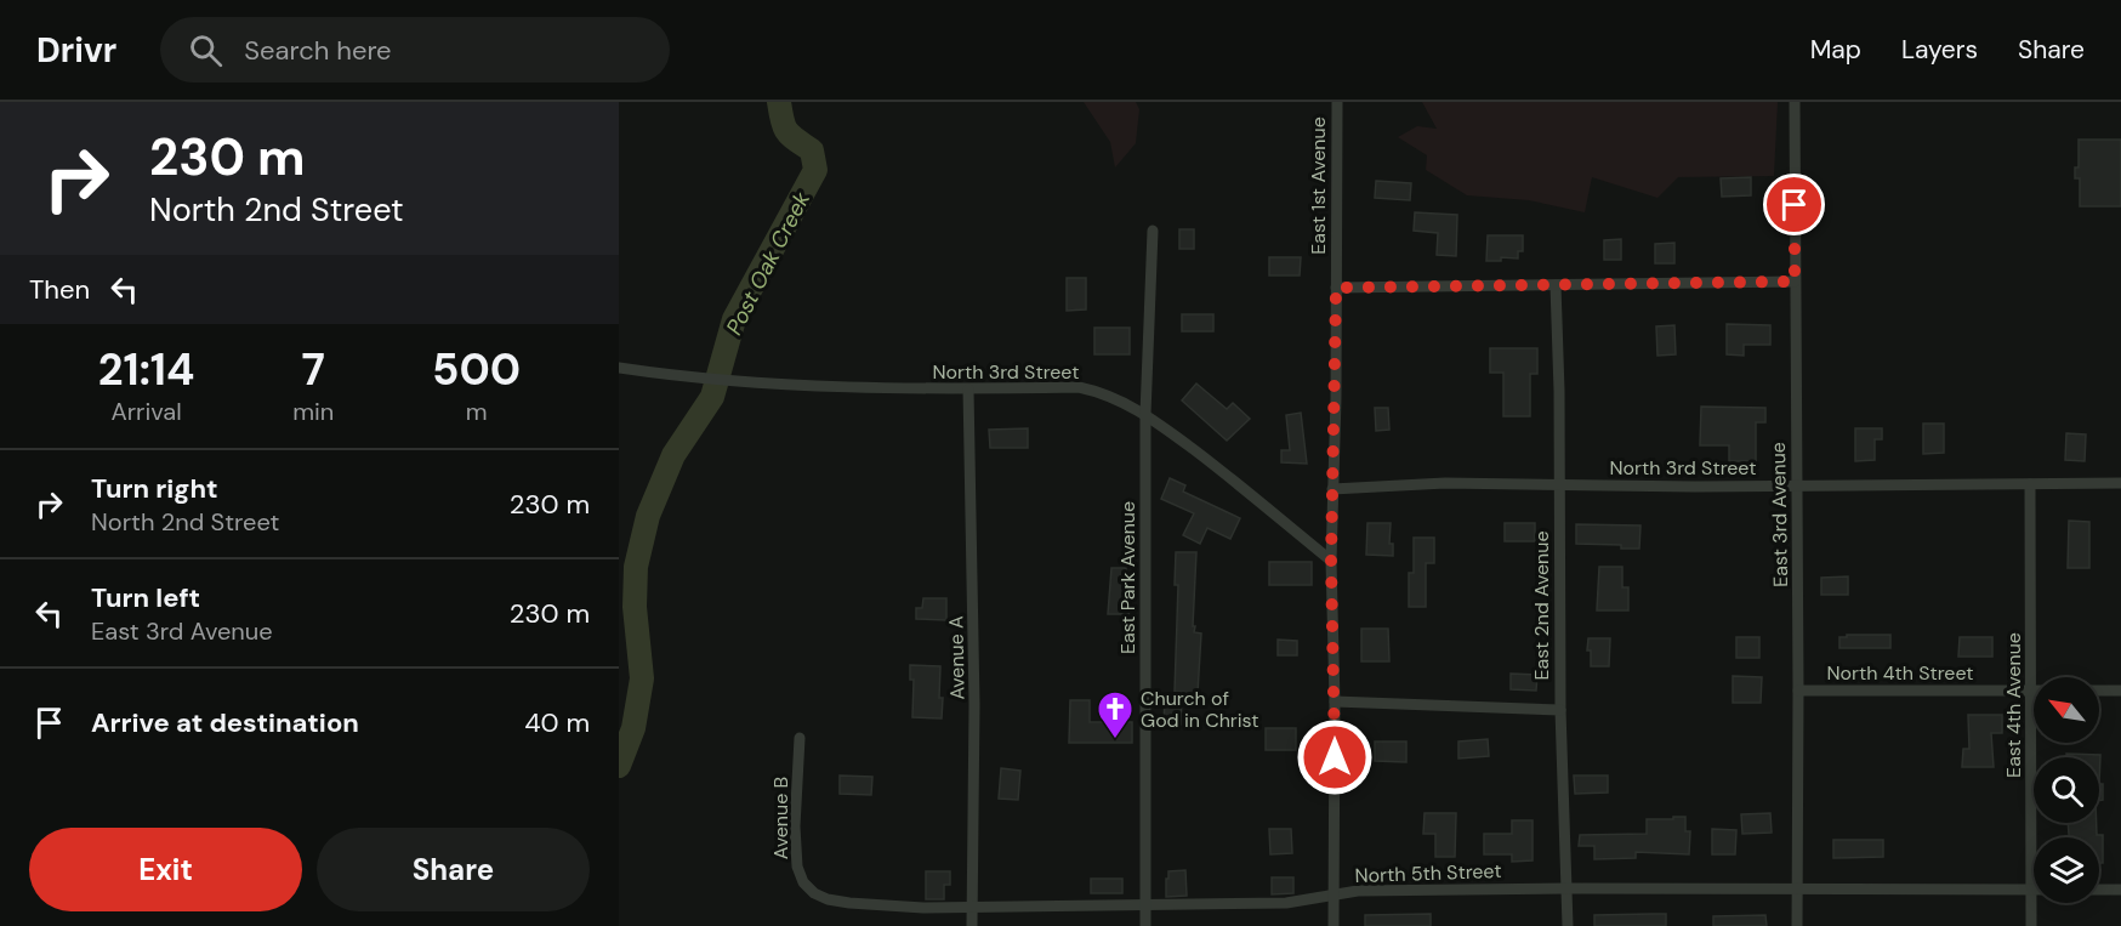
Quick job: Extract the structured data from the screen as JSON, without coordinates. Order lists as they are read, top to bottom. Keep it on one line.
{"streets":{"street":["East 1st Avenue","North 3rd Street","East 3rd Avenue","East Park Avenue","East 2nd Avenue","Avenue A","North 4th Street","East 4th Avenue","Avenue B","North 5th Street"]},"crossings":[["East 1st Avenue","North 3rd Street"],["East 1st Avenue","North 5th Street"],["North 3rd Street","East 3rd Avenue"],["North 3rd Street","East Park Avenue"],["North 3rd Street","East 2nd Avenue"],["North 3rd Street","Avenue A"],["North 3rd Street","East 4th Avenue"],["East 3rd Avenue","North 4th Street"],["East 3rd Avenue","North 5th Street"],["East Park Avenue","North 5th Street"],["East 2nd Avenue","North 5th Street"],["Avenue A","North 5th Street"],["North 4th Street","East 4th Avenue"],["East 4th Avenue","North 5th Street"],["Avenue B","North 5th Street"]],"water":["Post Oak Creek"],"places":{"church":["Church of God in Christ"]},"north":"top left","page":{"header":"Drivr","search":"Search here","nav":["Map","Layers","Share"],"turn":["230 m","North 2nd Street"],"then":"Then","eta":["21:14","Arrival","7","min","500","m"],"list":[{"name":"Turn right","note":"North 2nd Street","value":"230 m"},{"name":"Turn left","note":"East 3rd Avenue","value":"230 m"},{"name":"Arrive at destination","value":"40 m"}],"buttons":["Exit","Share"]}}
